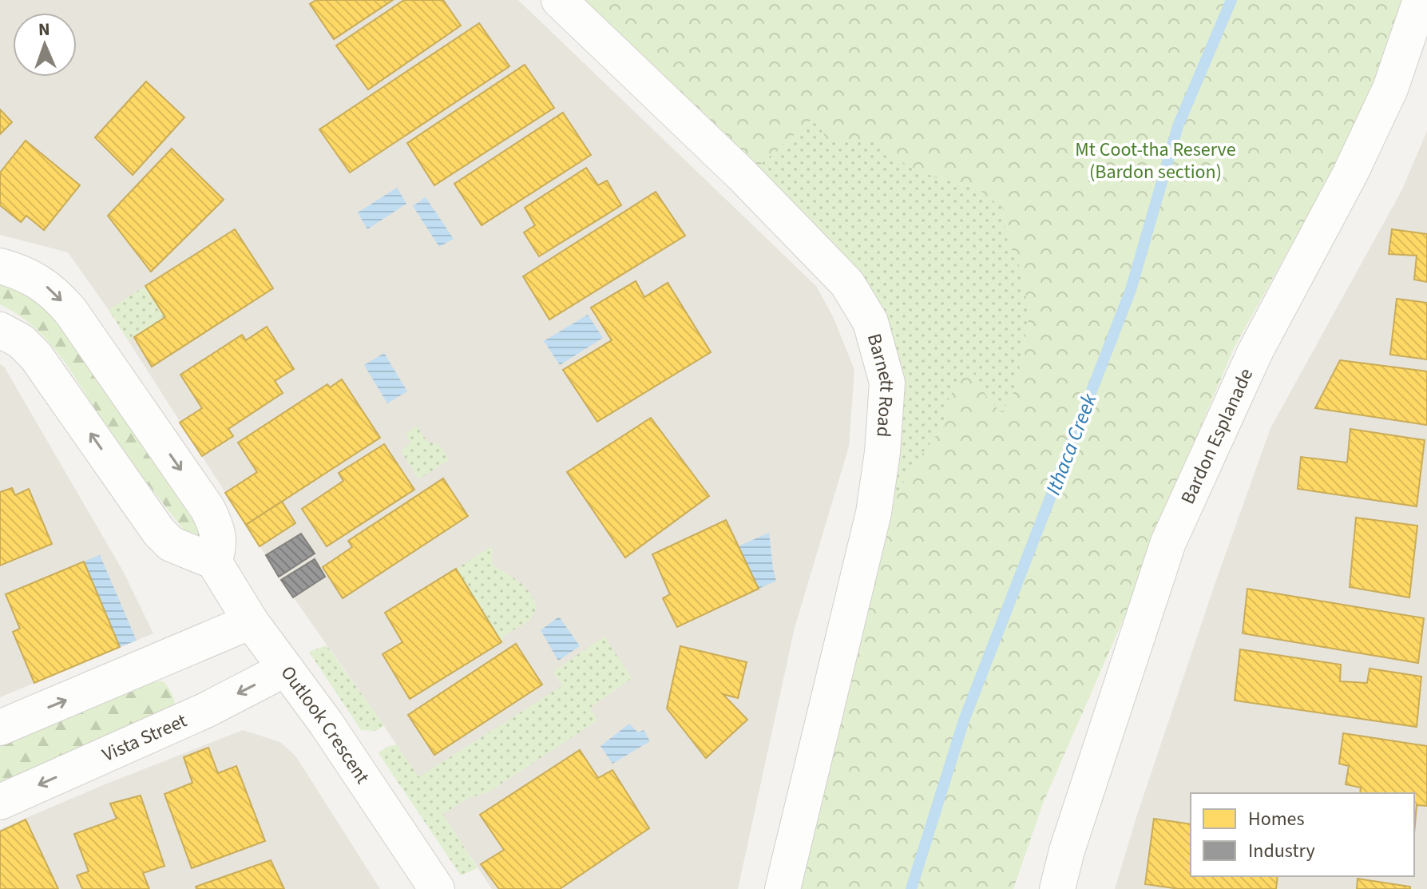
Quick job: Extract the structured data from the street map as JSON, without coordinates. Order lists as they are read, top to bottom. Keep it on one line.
{"streets":{"street":["Barnett Road","Bardon Esplanade","Outlook Crescent","Vista Street"]},"crossings":[["Outlook Crescent","Vista Street"]],"water":["Ithaca Creek"],"parks":["Mt Coot-tha Reserve (Bardon section)"],"legend":["Homes","Industry"],"north":"top"}
